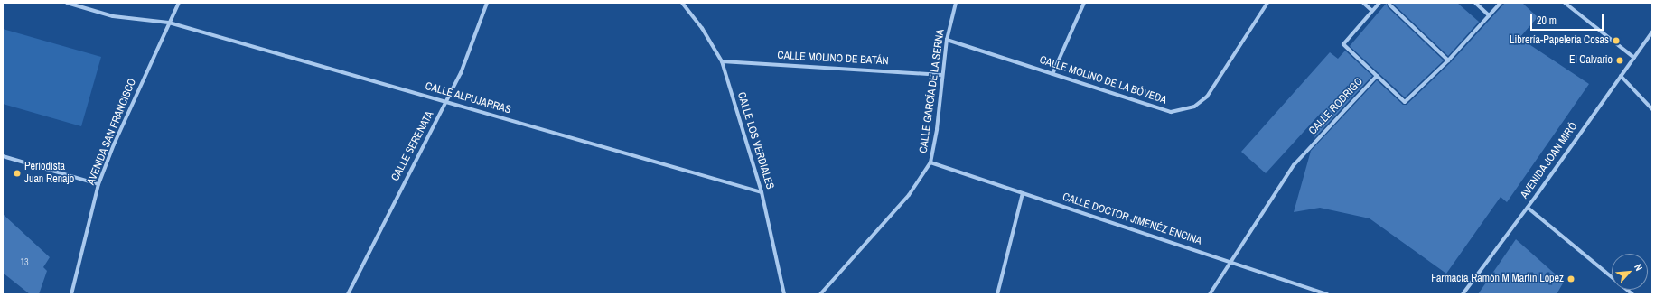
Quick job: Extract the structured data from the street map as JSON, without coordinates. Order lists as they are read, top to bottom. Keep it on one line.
{"streets":{"street":["CALLE MOLINO DE BATÁN","CALLE MOLINO DE LA BÓVEDA","CALLE GARCÍA DE LA SERNA","CALLE ALPUJARRAS","CALLE RODRIGO","AVENIDA SAN FRANCISCO","CALLE LOS VERDIALES","CALLE SERENATA","AVENIDA JOAN MIRÓ","CALLE DOCTOR JIMENÉZ ENCINA"]},"crossings":[["CALLE MOLINO DE BATÁN","CALLE GARCÍA DE LA SERNA"],["CALLE MOLINO DE BATÁN","CALLE LOS VERDIALES"],["CALLE MOLINO DE LA BÓVEDA","CALLE GARCÍA DE LA SERNA"],["CALLE GARCÍA DE LA SERNA","CALLE DOCTOR JIMENÉZ ENCINA"],["CALLE ALPUJARRAS","AVENIDA SAN FRANCISCO"],["CALLE ALPUJARRAS","CALLE LOS VERDIALES"],["CALLE ALPUJARRAS","CALLE SERENATA"],["CALLE RODRIGO","CALLE DOCTOR JIMENÉZ ENCINA"]],"places":["Librería-Papelería Cosas","El Calvario","Periodista Juan Renajo","Farmacia Ramón M Martín López"],"house_numbers":["13"],"scale_bar":"20 m","north":"top right"}
